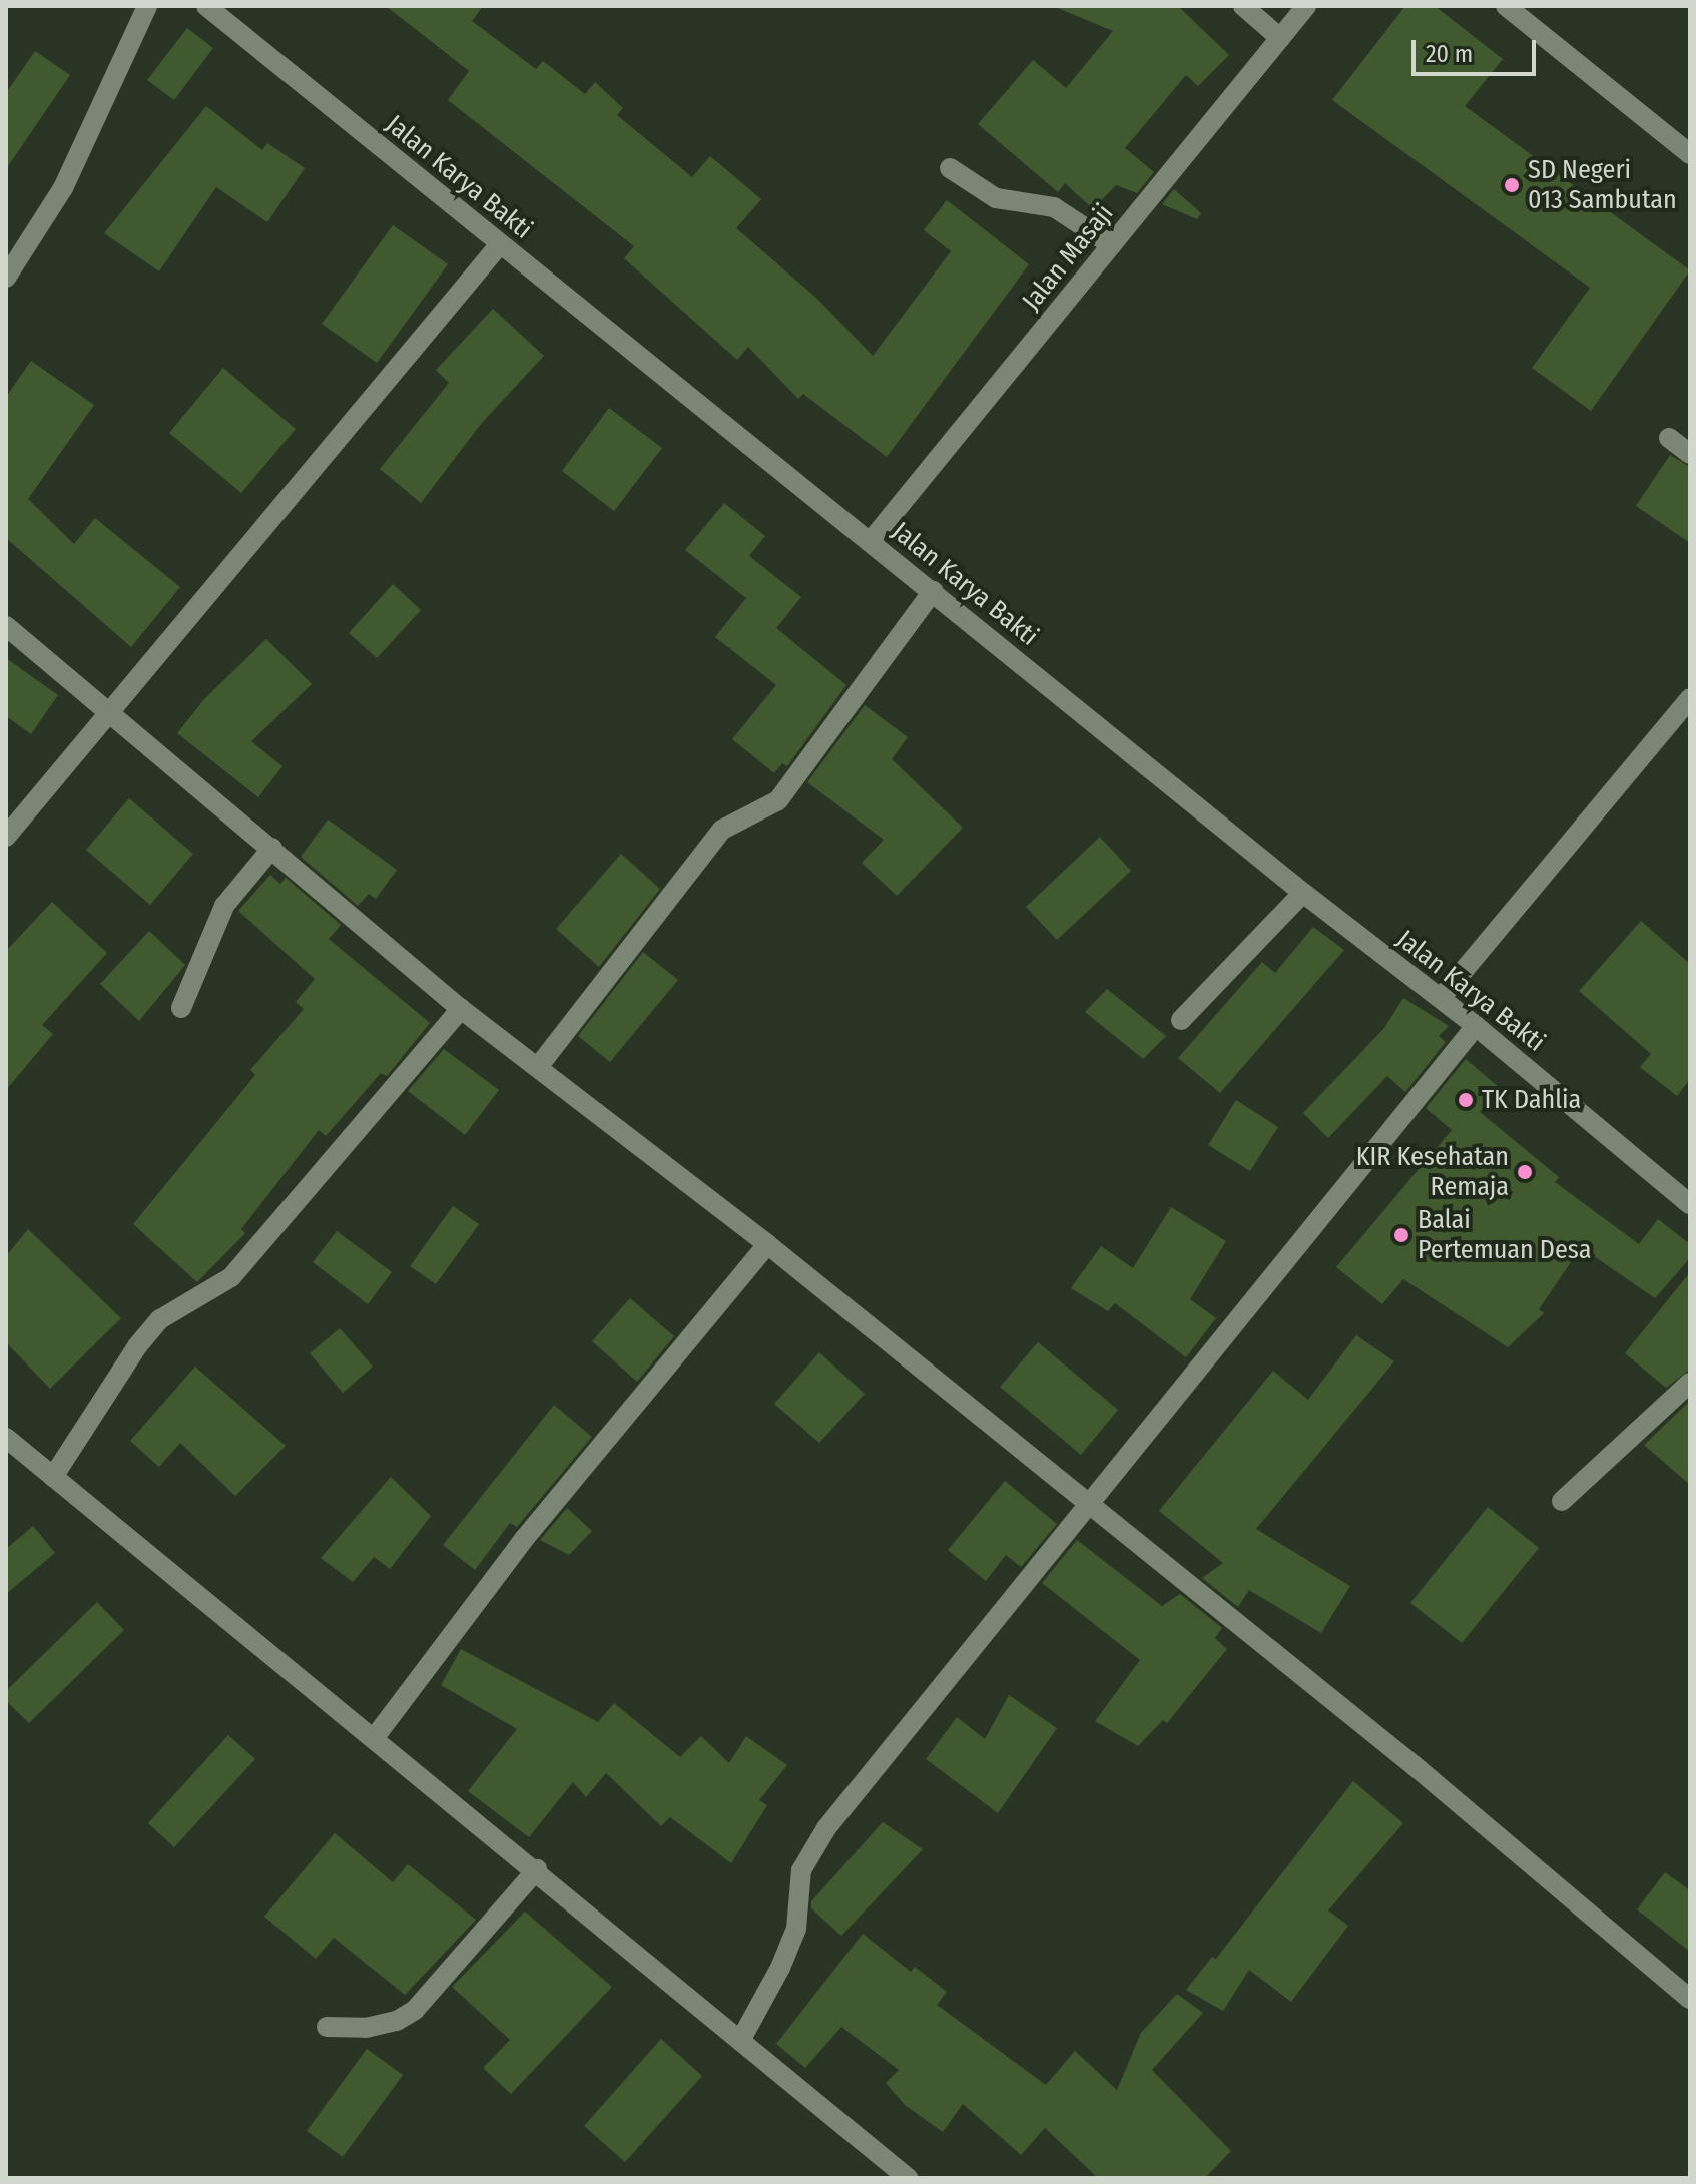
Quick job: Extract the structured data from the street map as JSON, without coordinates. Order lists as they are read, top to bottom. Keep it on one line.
{"streets":{"street":["Jalan Karya Bakti","Jalan Masaji"]},"crossings":[["Jalan Karya Bakti","Jalan Masaji"]],"places":["SD Negeri 013 Sambutan","TK Dahlia","KIR Kesehatan Remaja","Balai Pertemuan Desa"],"scale_bar":"20 m"}
